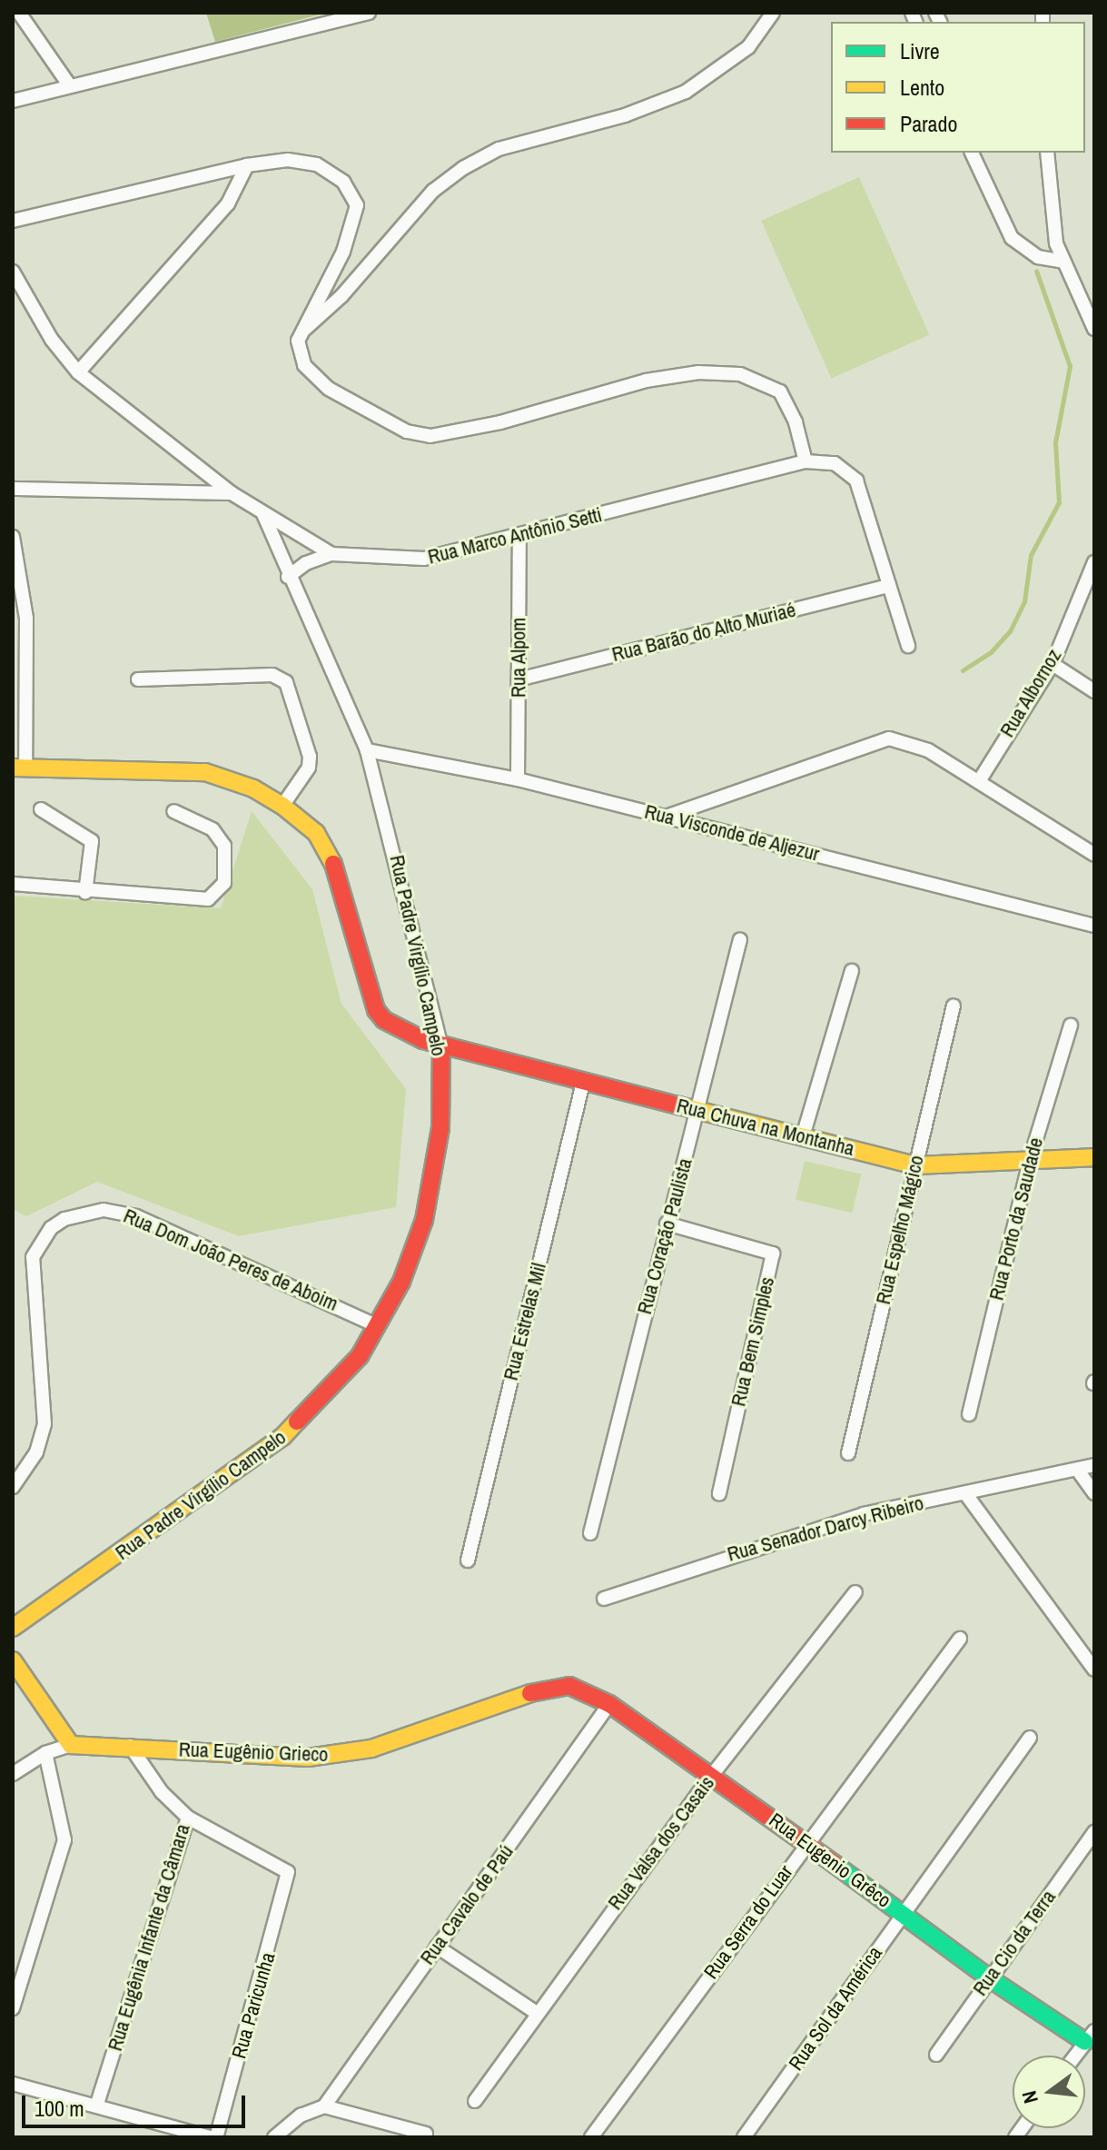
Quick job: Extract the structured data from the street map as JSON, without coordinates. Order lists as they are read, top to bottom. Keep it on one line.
{"streets":{"street":["Rua Marco Antônio Setti","Rua Barão do Alto Muriaé","Rua Alpom","Rua Albornoz","Rua Visconde de Aljezur","Rua Padre Virgílio Campelo","Rua Chuva na Montanha","Rua Porto da Saudade","Rua Espelho Mágico","Rua Coração Paulista","Rua Dom João Peres de Aboim","Rua Estrelas Mil","Rua Bem Simples","Rua Senador Darcy Ribeiro","Rua Eugênio Grieco","Rua Valsa dos Casais","Rua Eugenio Grêco","Rua Cavalo de Paú","Rua Serra do Luar","Rua Eugênia Infante da Câmara","Rua Cio da Terra","Rua Paricunha","Rua Sol da América"]},"crossings":[["Rua Marco Antônio Setti","Rua Barão do Alto Muriaé"],["Rua Marco Antônio Setti","Rua Alpom"],["Rua Marco Antônio Setti","Rua Padre Virgílio Campelo"],["Rua Barão do Alto Muriaé","Rua Alpom"],["Rua Alpom","Rua Visconde de Aljezur"],["Rua Visconde de Aljezur","Rua Padre Virgílio Campelo"],["Rua Padre Virgílio Campelo","Rua Chuva na Montanha"],["Rua Padre Virgílio Campelo","Rua Dom João Peres de Aboim"],["Rua Chuva na Montanha","Rua Porto da Saudade"],["Rua Chuva na Montanha","Rua Espelho Mágico"],["Rua Chuva na Montanha","Rua Coração Paulista"],["Rua Chuva na Montanha","Rua Estrelas Mil"],["Rua Coração Paulista","Rua Bem Simples"],["Rua Eugênio Grieco","Rua Eugenio Grêco"],["Rua Eugênio Grieco","Rua Eugênia Infante da Câmara"],["Rua Valsa dos Casais","Rua Eugenio Grêco"],["Rua Eugenio Grêco","Rua Cavalo de Paú"],["Rua Eugenio Grêco","Rua Serra do Luar"],["Rua Eugenio Grêco","Rua Cio da Terra"],["Rua Eugenio Grêco","Rua Sol da América"],["Rua Eugênia Infante da Câmara","Rua Paricunha"]],"legend":["Livre","Lento","Parado"],"scale_bar":"100 m","north":"left"}
